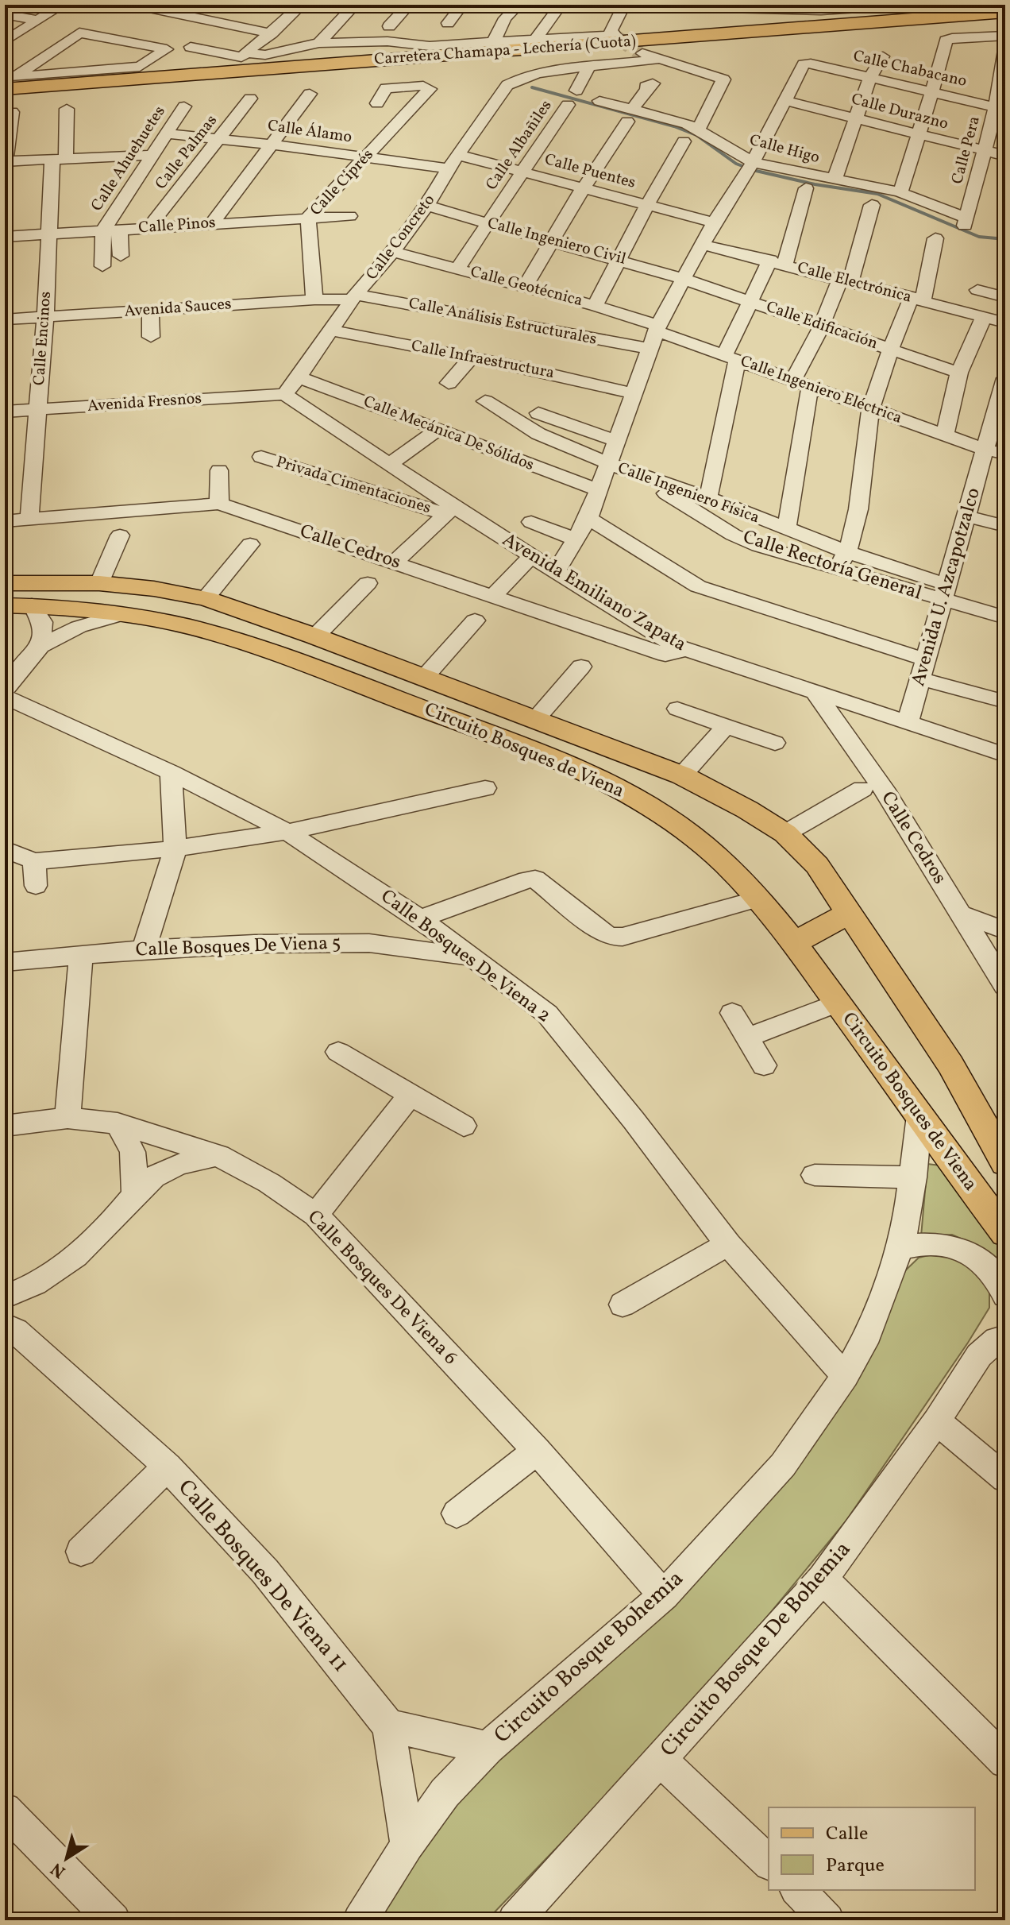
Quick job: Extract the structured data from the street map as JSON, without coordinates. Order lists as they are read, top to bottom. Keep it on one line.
{"streets":{"highway":["Carretera Chamapa - Lechería (Cuota)"],"main road":["Circuito Bosques de Viena"],"street":["Calle Chabacano","Calle Durazno","Calle Álamo","Calle Albañiles","Calle Higo","Calle Pera","Calle Palmas","Calle Ahuehuetes","Calle Puentes","Calle Ciprés","Calle Pinos","Calle Concreto","Calle Ingeniero Civil","Calle Electrónica","Calle Geotécnica","Avenida Sauces","Calle Análisis Estructurales","Calle Edificación","Calle Encinos","Calle Infraestructura","Calle Ingeniero Eléctrica","Avenida Fresnos","Calle Mecánica De Sólidos","Privada Cimentaciones","Calle Ingeniero Física","Calle Cedros","Calle Rectoría General","Avenida U. Azcapotzalco","Avenida Emiliano Zapata","Calle Bosques De Viena 5","Calle Bosques De Viena 2","Calle Bosques De Viena 6","Calle Bosques De Viena 11","Circuito Bosque De Bohemia","Circuito Bosque Bohemia"]},"crossings":[["Calle Chabacano","Calle Durazno"],["Calle Chabacano","Calle Pera"],["Calle Durazno","Calle Pera"],["Calle Álamo","Calle Palmas"],["Calle Álamo","Calle Ahuehuetes"],["Calle Álamo","Calle Puentes"],["Calle Álamo","Calle Ciprés"],["Calle Álamo","Calle Concreto"],["Calle Albañiles","Calle Puentes"],["Calle Albañiles","Calle Ingeniero Civil"],["Calle Albañiles","Calle Geotécnica"],["Calle Higo","Calle Pera"],["Calle Palmas","Calle Pinos"],["Calle Ahuehuetes","Calle Pinos"],["Calle Puentes","Calle Concreto"],["Calle Ciprés","Calle Pinos"],["Calle Ciprés","Avenida Sauces"],["Calle Pinos","Calle Encinos"],["Calle Concreto","Calle Ingeniero Civil"],["Calle Concreto","Calle Geotécnica"],["Calle Concreto","Avenida Sauces"],["Calle Concreto","Calle Análisis Estructurales"],["Calle Concreto","Calle Infraestructura"],["Calle Concreto","Avenida Fresnos"],["Calle Concreto","Calle Mecánica De Sólidos"],["Calle Concreto","Avenida Emiliano Zapata"],["Calle Ingeniero Civil","Calle Edificación"],["Calle Geotécnica","Calle Ingeniero Eléctrica"],["Avenida Sauces","Calle Análisis Estructurales"],["Avenida Sauces","Calle Encinos"],["Calle Encinos","Avenida Fresnos"],["Calle Encinos","Calle Cedros"],["Calle Ingeniero Eléctrica","Avenida U. Azcapotzalco"],["Avenida Fresnos","Avenida Emiliano Zapata"],["Privada Cimentaciones","Avenida Emiliano Zapata"],["Calle Ingeniero Física","Calle Rectoría General"],["Calle Ingeniero Física","Avenida U. Azcapotzalco"],["Calle Cedros","Avenida Emiliano Zapata"],["Calle Rectoría General","Avenida U. Azcapotzalco"],["Avenida U. Azcapotzalco","Avenida Emiliano Zapata"],["Circuito Bosques de Viena","Circuito Bosque Bohemia"],["Calle Bosques De Viena 5","Calle Bosques De Viena 2"],["Calle Bosques De Viena 2","Circuito Bosque Bohemia"],["Calle Bosques De Viena 6","Circuito Bosque Bohemia"],["Calle Bosques De Viena 11","Circuito Bosque Bohemia"]],"legend":["Calle","Parque"],"north":"bottom left"}
